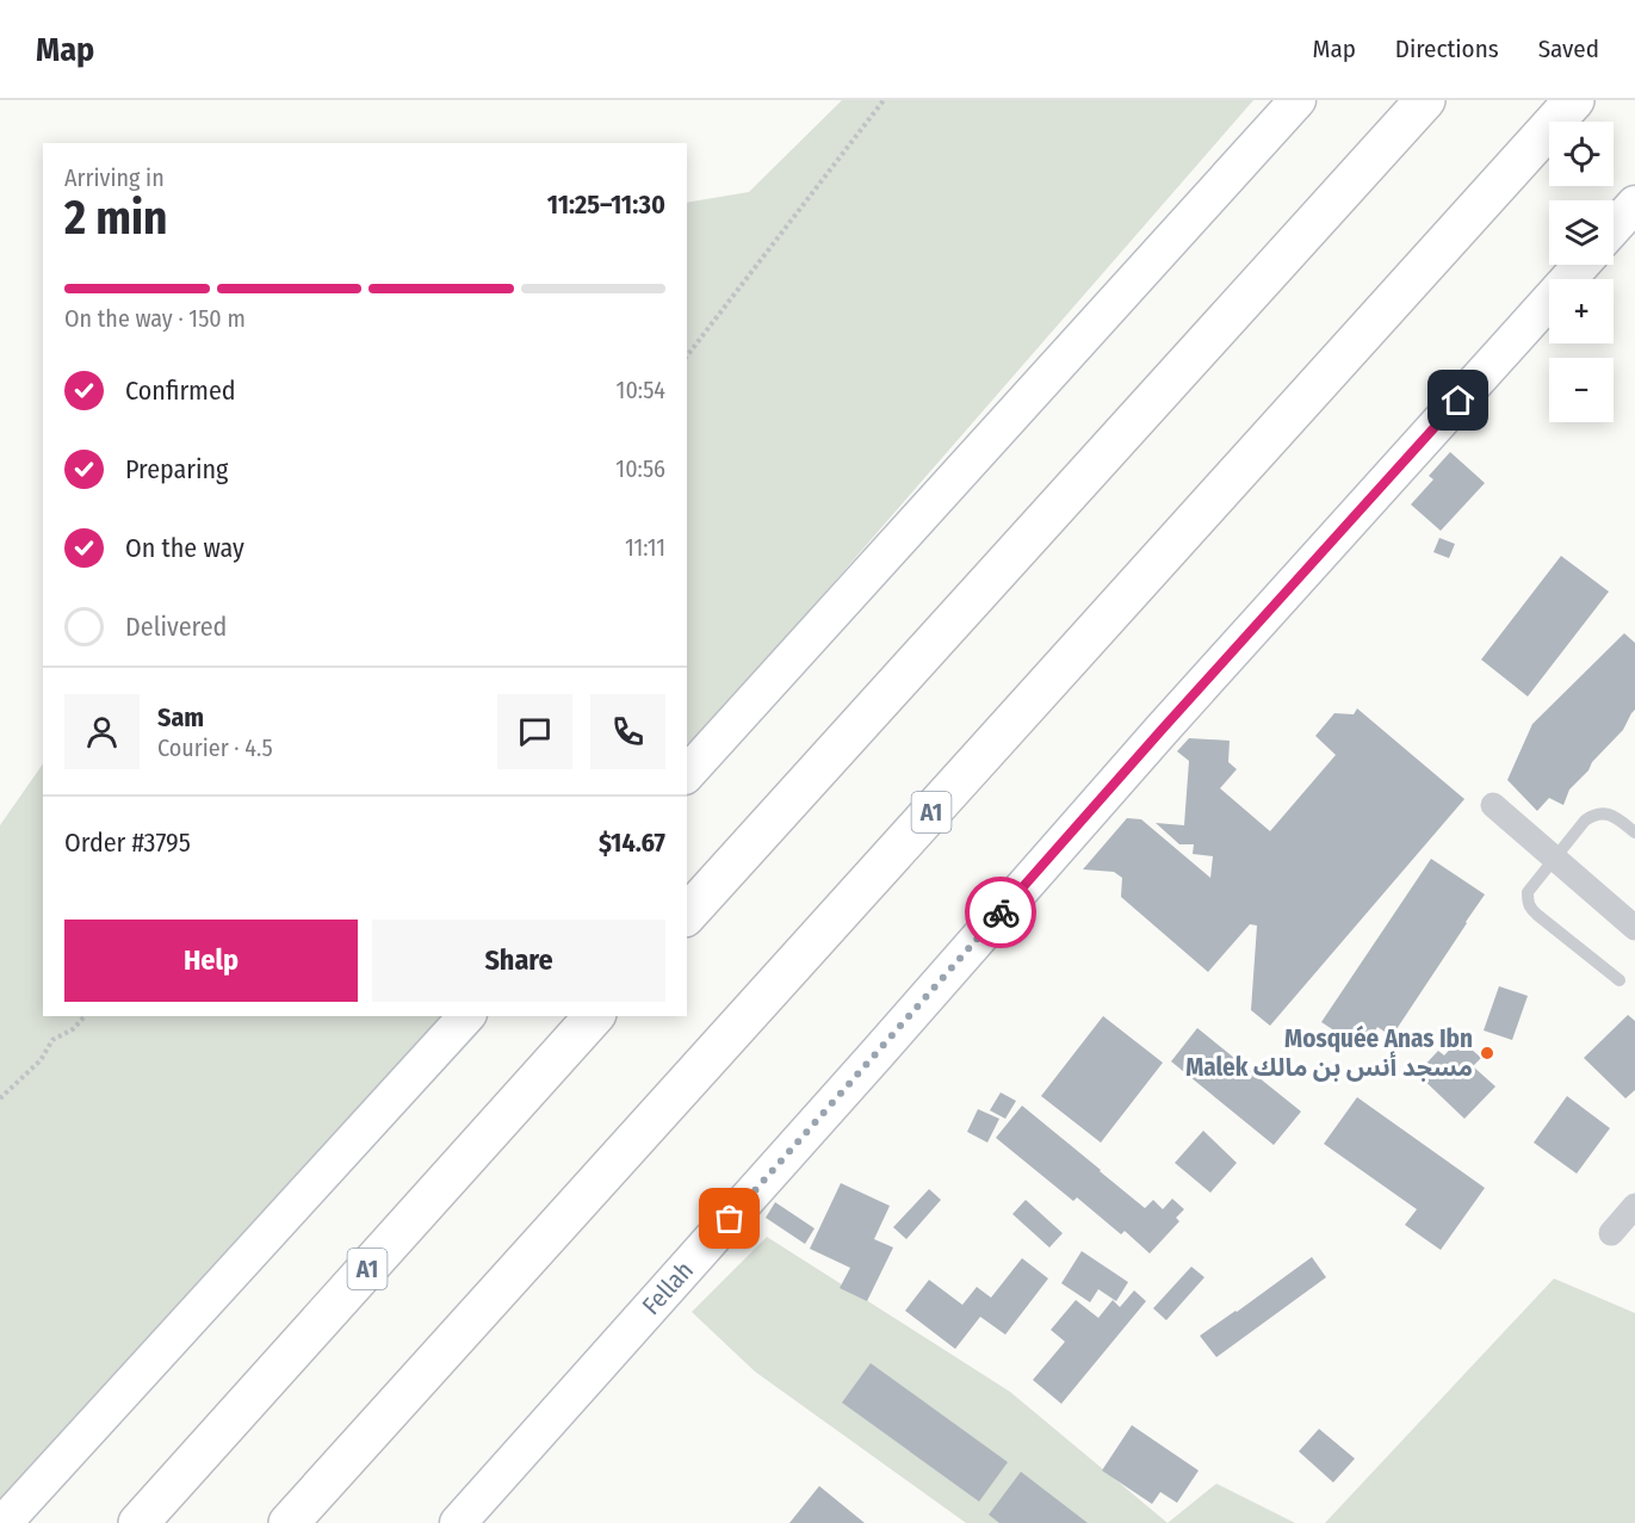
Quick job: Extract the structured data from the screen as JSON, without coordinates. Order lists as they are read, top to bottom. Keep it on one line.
{"streets":{"highway":["A1"],"street":["Fellah"]},"places":["Mosquée Anas Ibn Malek مسجد أنس بن مالك"],"page":{"header":"Map","nav":["Map","Directions","Saved"],"map_buttons":["+","−"],"heading":["2 min","Arriving in","11:25–11:30"],"panel":["Sam","Courier · 4.5","Order #3795","$14.67"],"bar":"On the way · 150 m","list":[["Confirmed","10:54"],["Preparing","10:56"],["On the way","11:11"],"Delivered"],"buttons":["Help","Share"]}}
